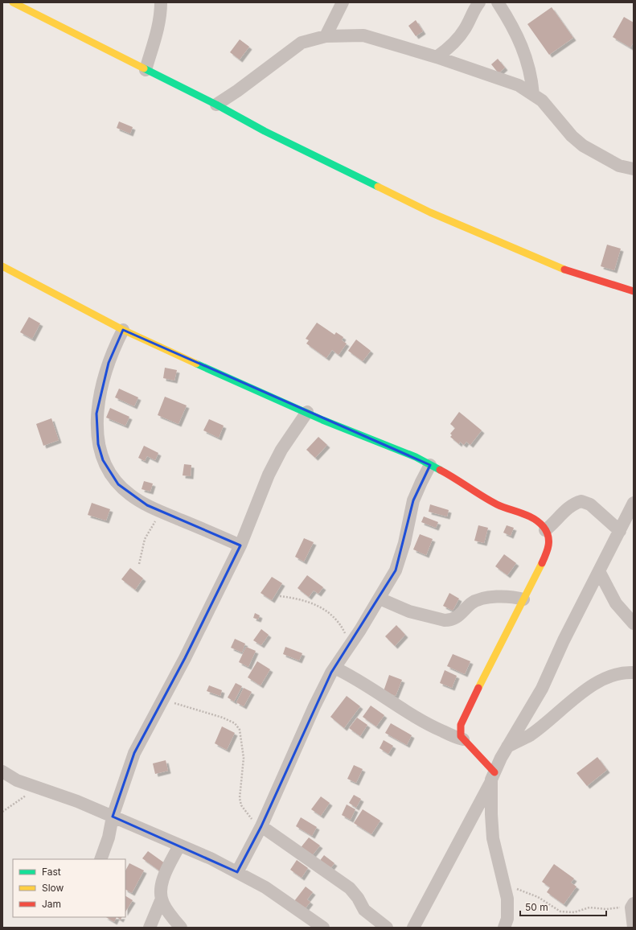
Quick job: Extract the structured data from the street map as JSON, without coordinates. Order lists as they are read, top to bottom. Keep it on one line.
{"legend":["Fast","Slow","Jam"],"scale_bar":"50 m"}
